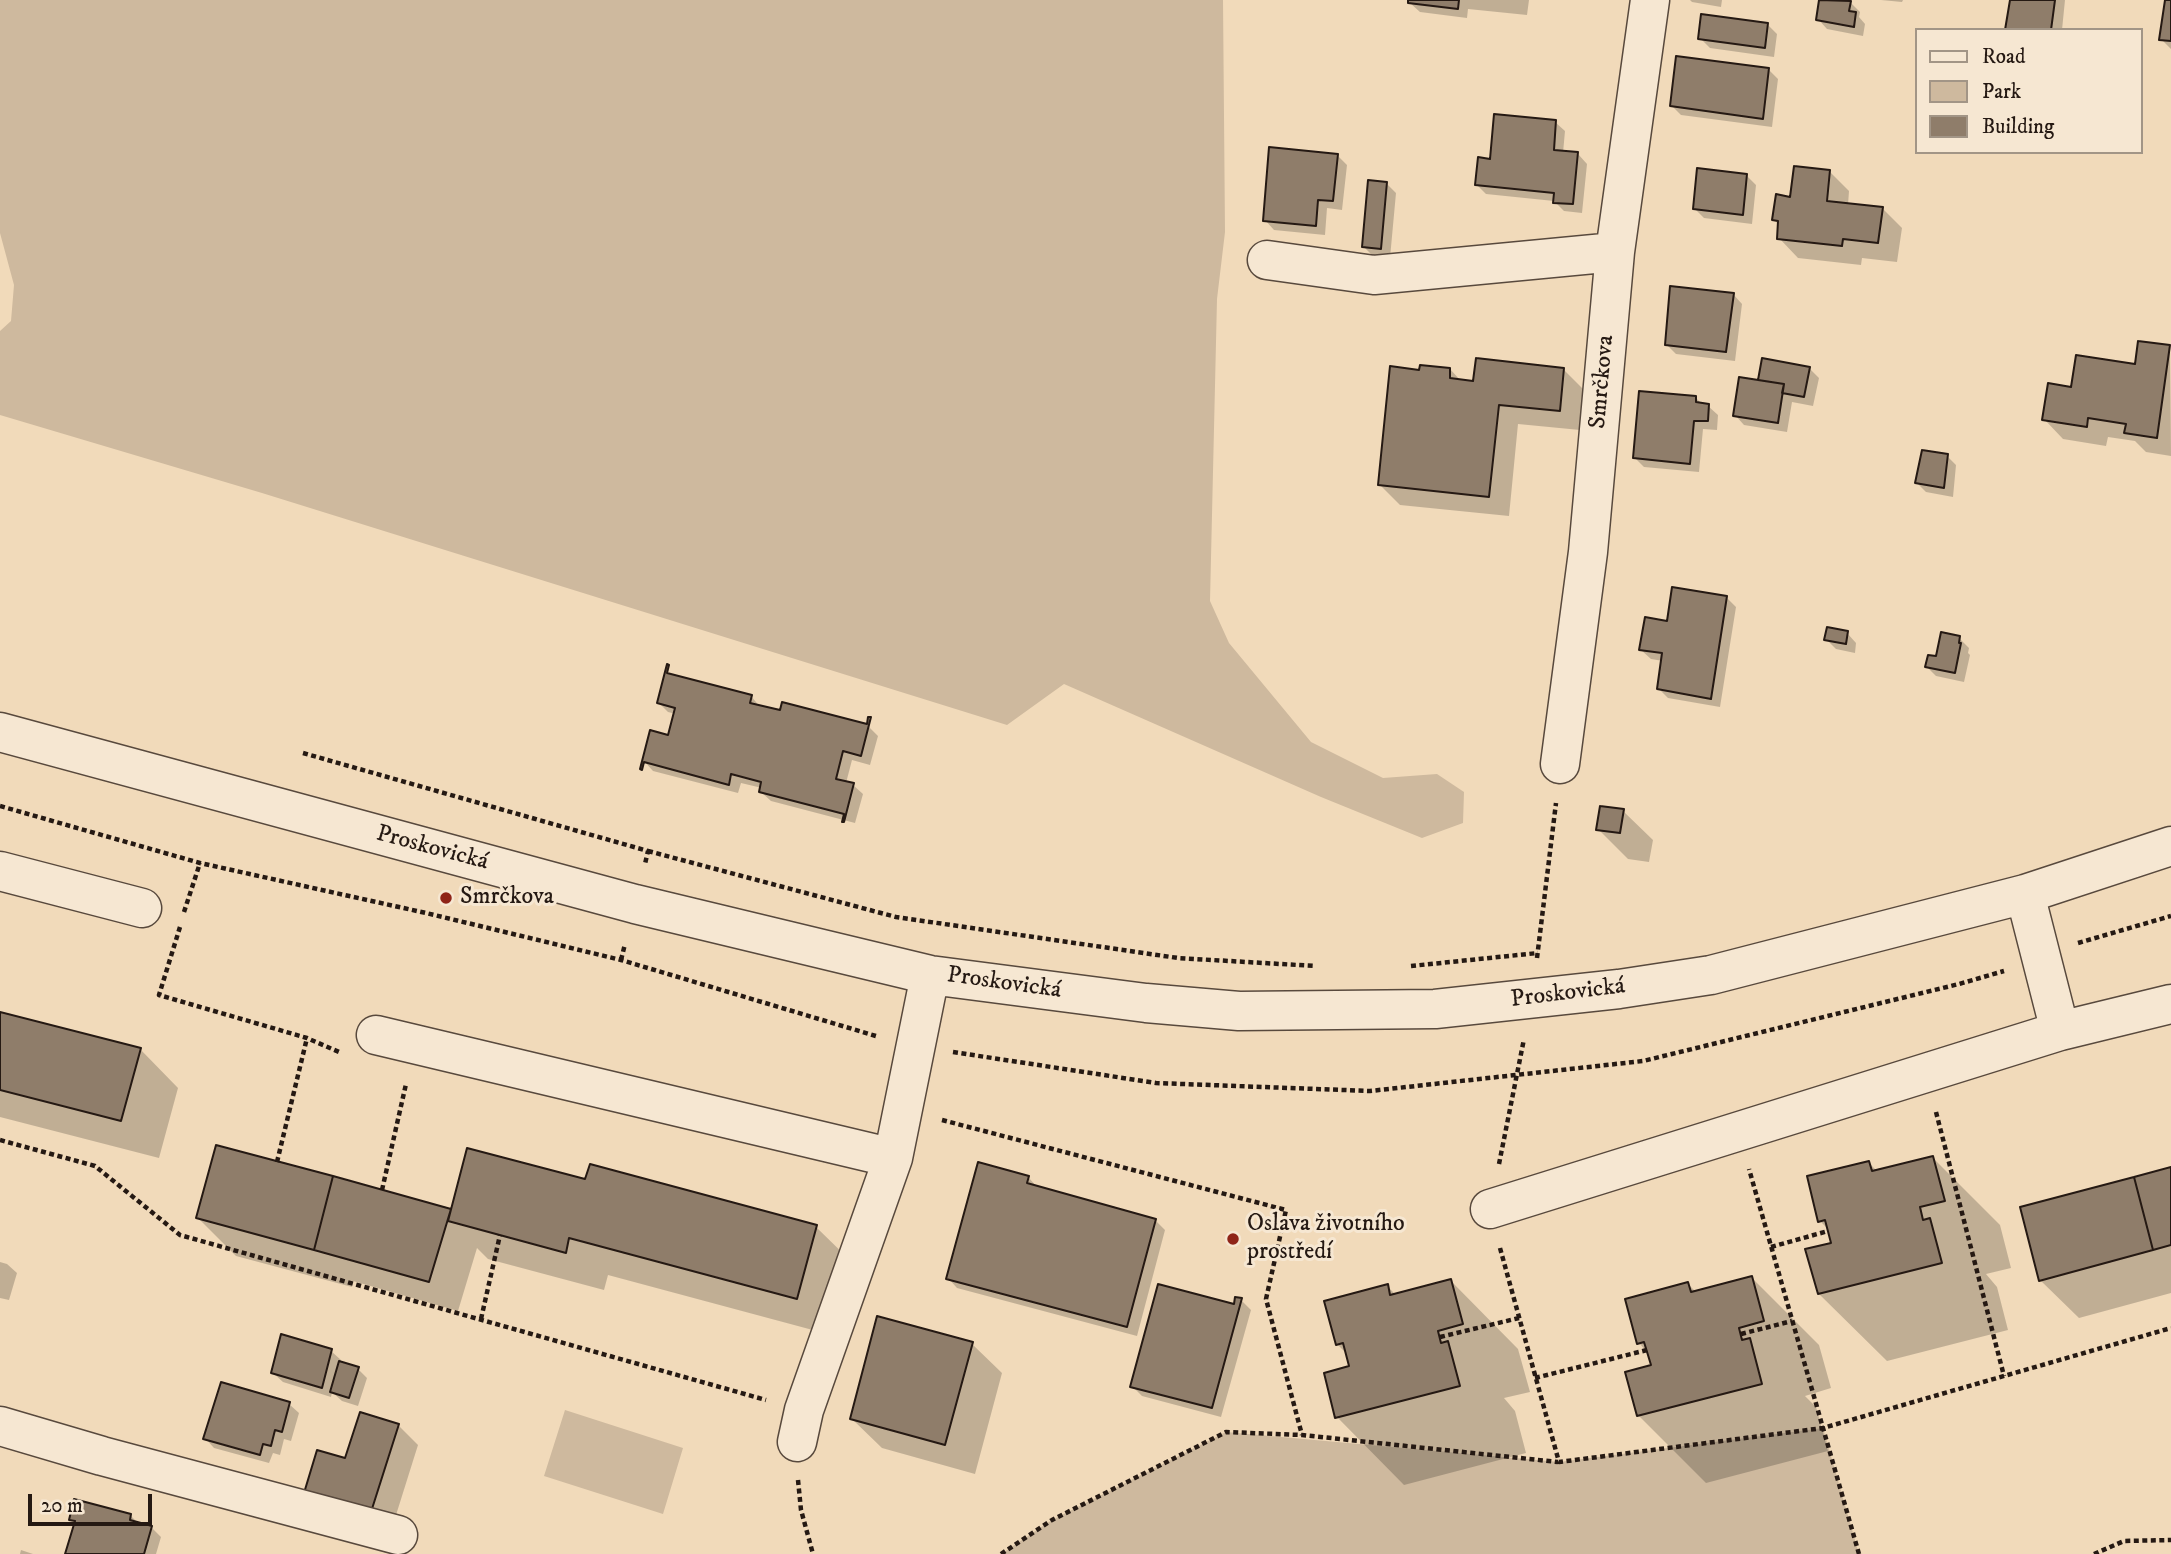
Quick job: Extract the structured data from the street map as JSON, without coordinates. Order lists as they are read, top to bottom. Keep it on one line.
{"streets":{"street":["Smrčkova","Proskovická"]},"places":["Smrčkova","Oslava životního prostředí"],"legend":["Road","Park","Building"],"scale_bar":"20 m"}
